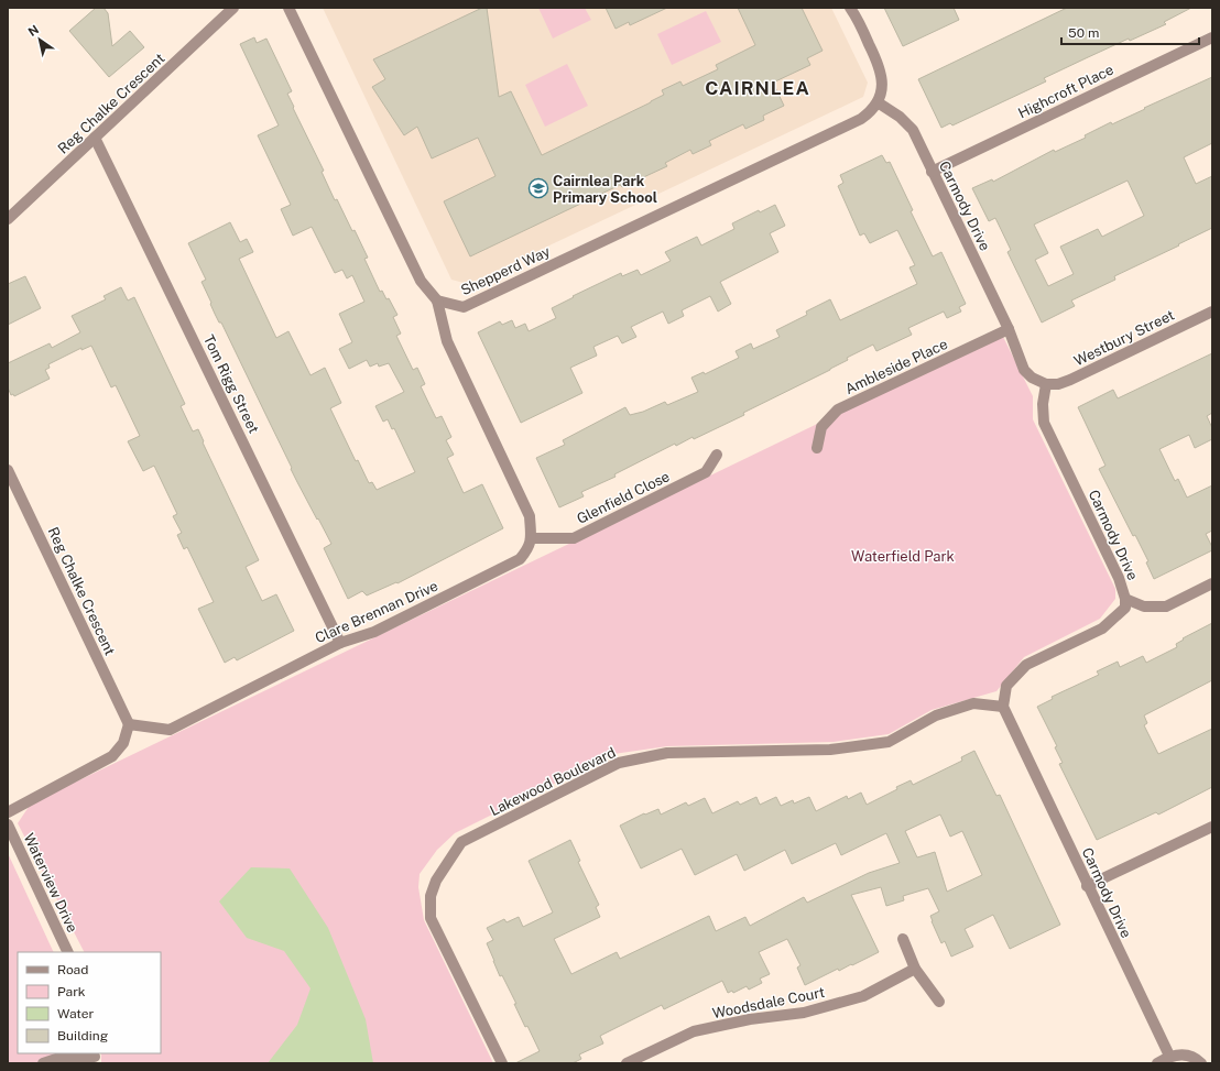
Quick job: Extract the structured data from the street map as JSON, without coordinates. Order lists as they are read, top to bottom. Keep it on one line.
{"streets":{"street":["Highcroft Place","Reg Chalke Crescent","Carmody Drive","Shepperd Way","Westbury Street","Ambleside Place","Tom Rigg Street","Glenfield Close","Clare Brennan Drive","Lakewood Boulevard","Waterview Drive","Woodsdale Court"]},"crossings":[["Highcroft Place","Carmody Drive"],["Reg Chalke Crescent","Tom Rigg Street"],["Reg Chalke Crescent","Clare Brennan Drive"],["Carmody Drive","Shepperd Way"],["Carmody Drive","Westbury Street"],["Carmody Drive","Ambleside Place"],["Carmody Drive","Lakewood Boulevard"],["Shepperd Way","Clare Brennan Drive"],["Tom Rigg Street","Clare Brennan Drive"],["Glenfield Close","Clare Brennan Drive"]],"districts":["CAIRNLEA"],"parks":["Waterfield Park"],"places":{"school or university":["Cairnlea Park Primary School"]},"legend":["Road","Park","Water","Building"],"scale_bar":"50 m","north":"top left"}
